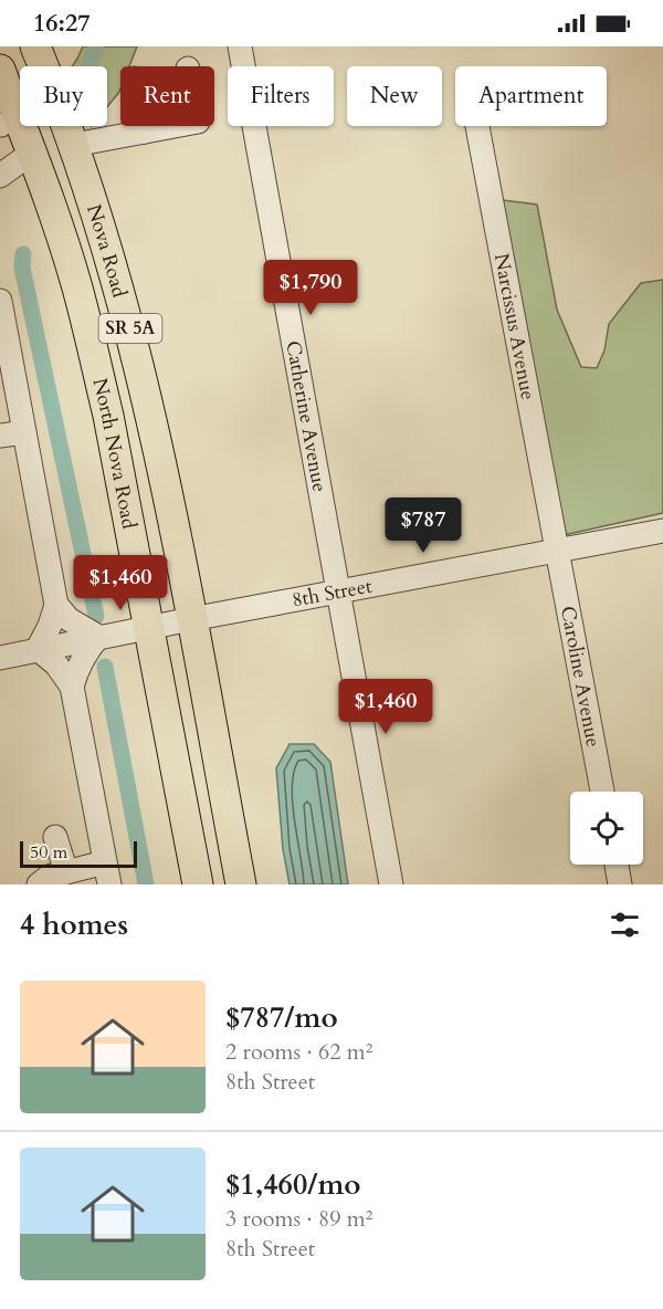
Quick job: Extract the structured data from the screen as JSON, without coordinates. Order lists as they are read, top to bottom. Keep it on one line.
{"streets":{"main road":["Nova Road","SR 5A","North Nova Road"],"street":["Narcissus Avenue","Catherine Avenue","8th Street","Caroline Avenue"]},"crossings":[["Nova Road","SR 5A"],["Nova Road","8th Street"],["Narcissus Avenue","8th Street"],["Narcissus Avenue","Caroline Avenue"],["SR 5A","North Nova Road"],["SR 5A","8th Street"],["Catherine Avenue","8th Street"],["North Nova Road","8th Street"],["8th Street","Caroline Avenue"]],"scale_bar":"50 m","page":{"status":"16:27","chip":["Buy","Rent","Filters","New","Apartment"],"price":["$1,790","$787","$1,460","$1,460"],"scale":"50 m","heading":"4 homes","list":[{"name":"$787/mo","note":"2 rooms · 62 m² · 8th Street"},{"name":"$1,460/mo","note":"3 rooms · 89 m² · 8th Street"}]}}
